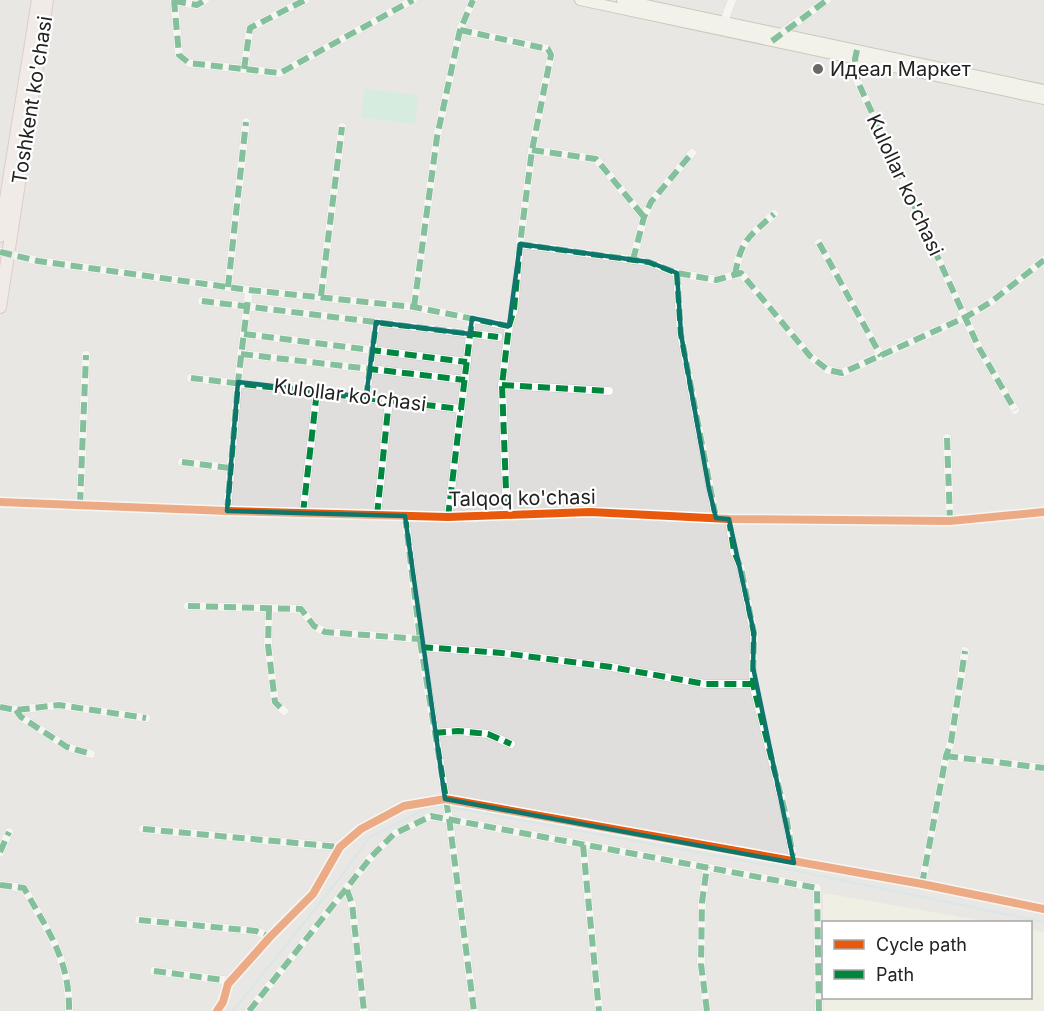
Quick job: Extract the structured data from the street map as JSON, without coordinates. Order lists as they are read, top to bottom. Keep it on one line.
{"streets":{"highway":["Toshkent ko'chasi"],"street":["Kulollar ko'chasi","Talqoq ko'chasi"]},"places":["Идеал Маркет"],"legend":["Cycle path","Path"]}
